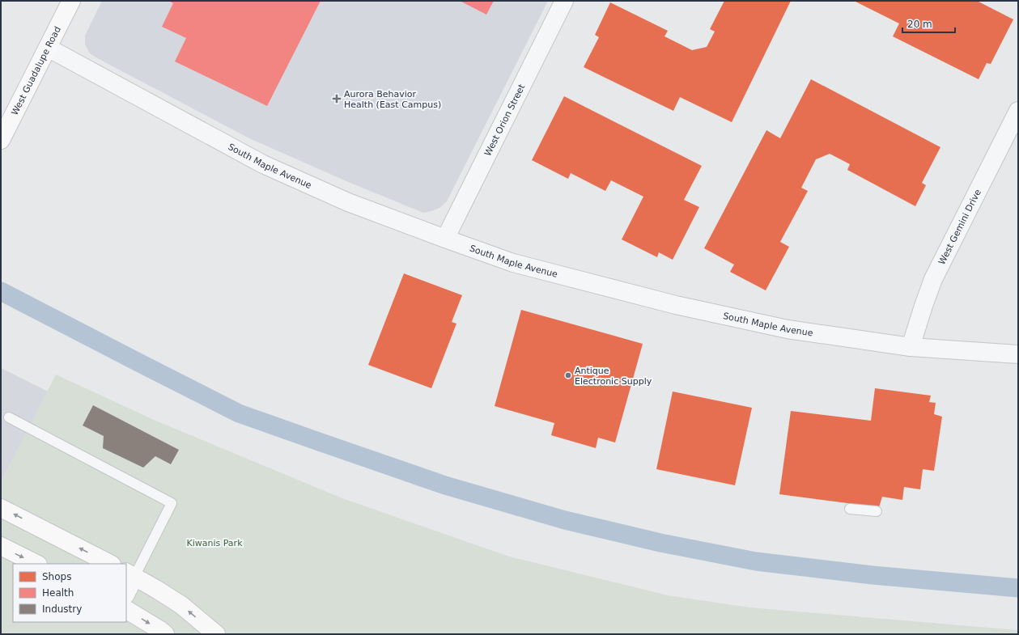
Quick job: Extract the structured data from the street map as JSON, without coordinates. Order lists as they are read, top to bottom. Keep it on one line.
{"streets":{"street":["West Guadalupe Road","West Orion Street","South Maple Avenue","West Gemini Drive"]},"crossings":[["West Guadalupe Road","South Maple Avenue"],["West Orion Street","South Maple Avenue"],["South Maple Avenue","West Gemini Drive"]],"parks":["Kiwanis Park"],"places":{"health":["Aurora Behavior Health (East Campus)"],"other":["Antique Electronic Supply"]},"legend":["Shops","Health","Industry"],"scale_bar":"20 m"}
